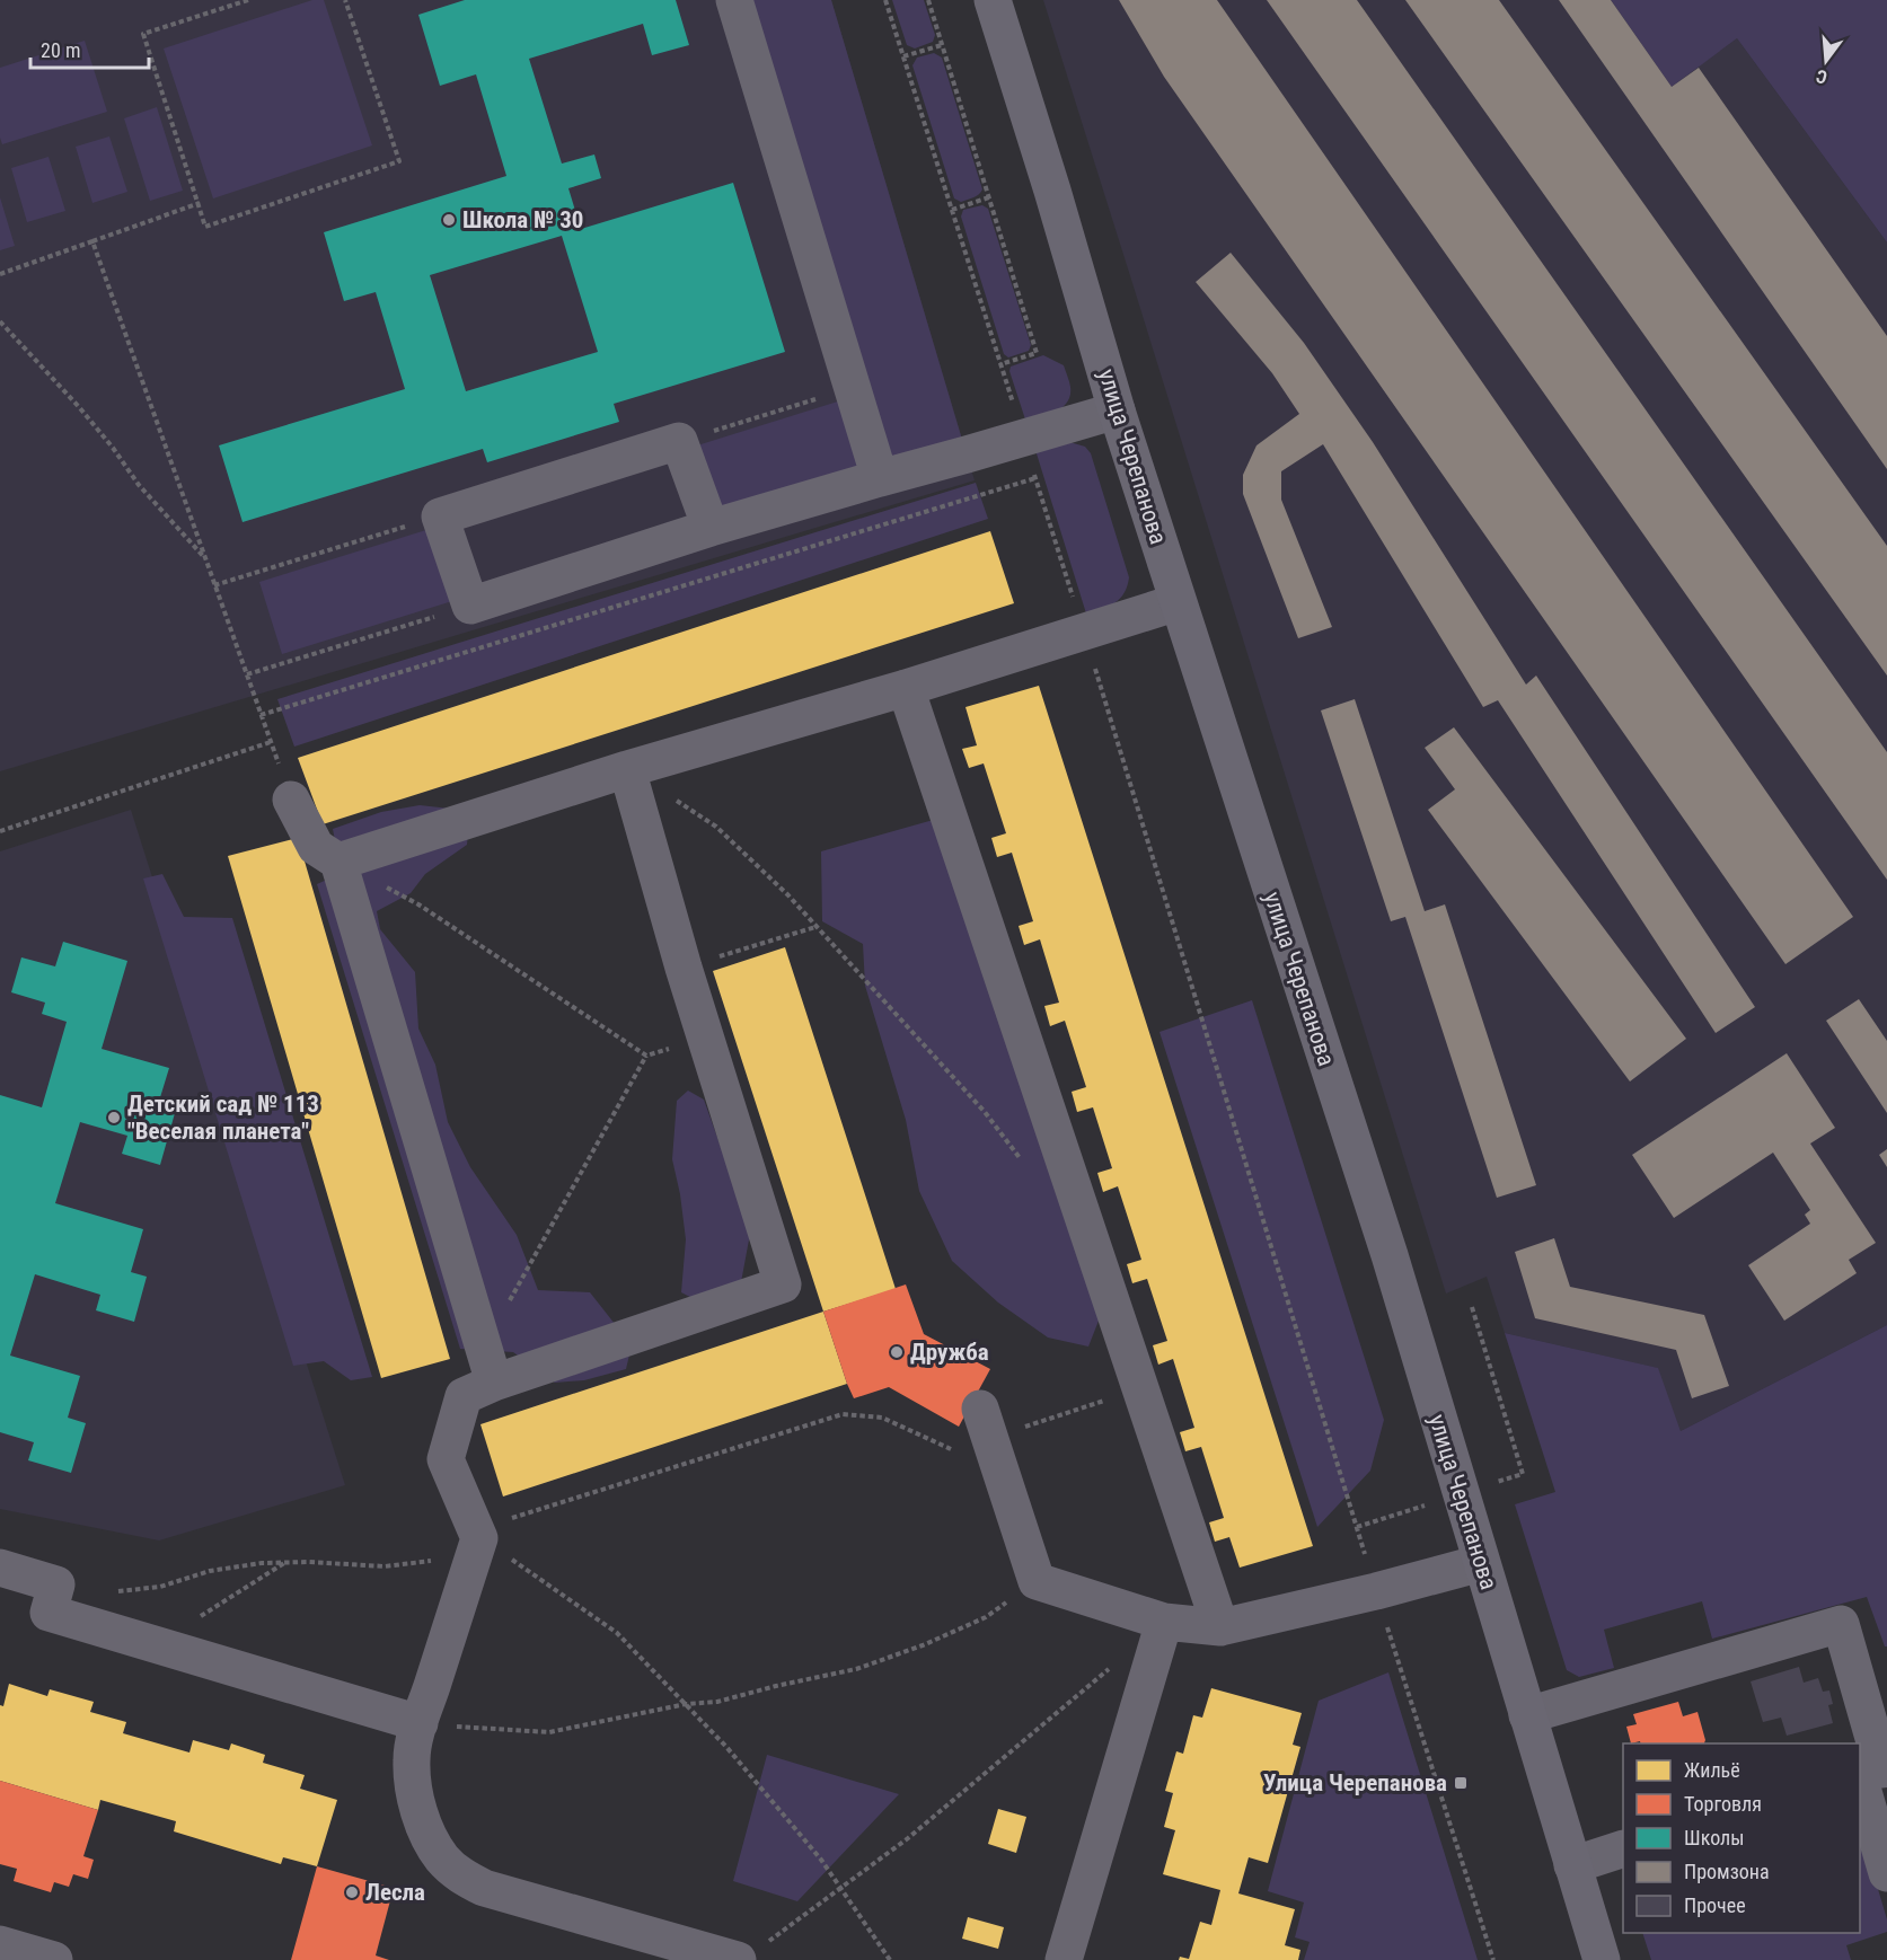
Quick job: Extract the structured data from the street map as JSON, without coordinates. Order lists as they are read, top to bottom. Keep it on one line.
{"streets":{"main road":["улица Черепанова"]},"places":{"other":["Школа № 30","Детский сад № 113 \"Веселая планета\"","Дружба","Лесла"],"transit":["Улица Черепанова"]},"legend":["Жильё","Торговля","Школы","Промзона","Прочее"],"scale_bar":"20 m","north":"bottom"}
